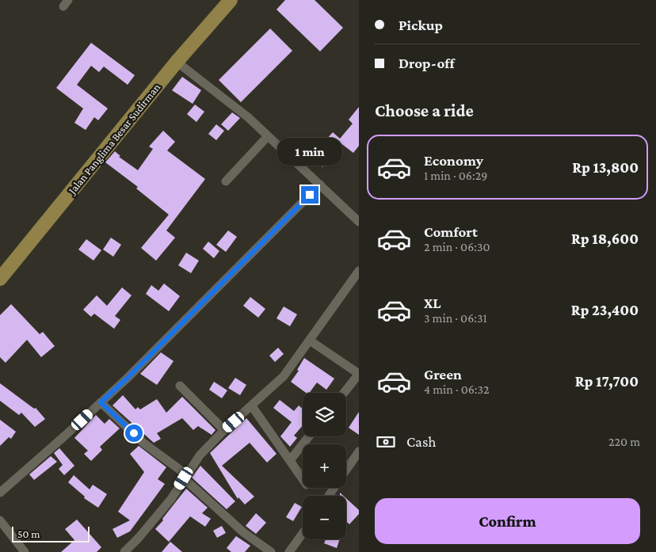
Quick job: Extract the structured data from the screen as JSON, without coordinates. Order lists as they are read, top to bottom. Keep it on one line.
{"streets":{"main road":["Jalan Panglima Besar Sudirman"]},"scale_bar":"50 m","page":{"banner":["Pickup","Drop-off"],"heading":"Choose a ride","list":[{"name":"Economy","note":"1 min · 06:29","value":"Rp 13,800"},{"name":"Comfort","note":"2 min · 06:30","value":"Rp 18,600"},{"name":"XL","note":"3 min · 06:31","value":"Rp 23,400"},{"name":"Green","note":"4 min · 06:32","value":"Rp 17,700"}],"bubble":"1 min","map_buttons":["+","−"],"pay":["Cash","220 m"],"buttons":"Confirm","scale":"50 m"}}
